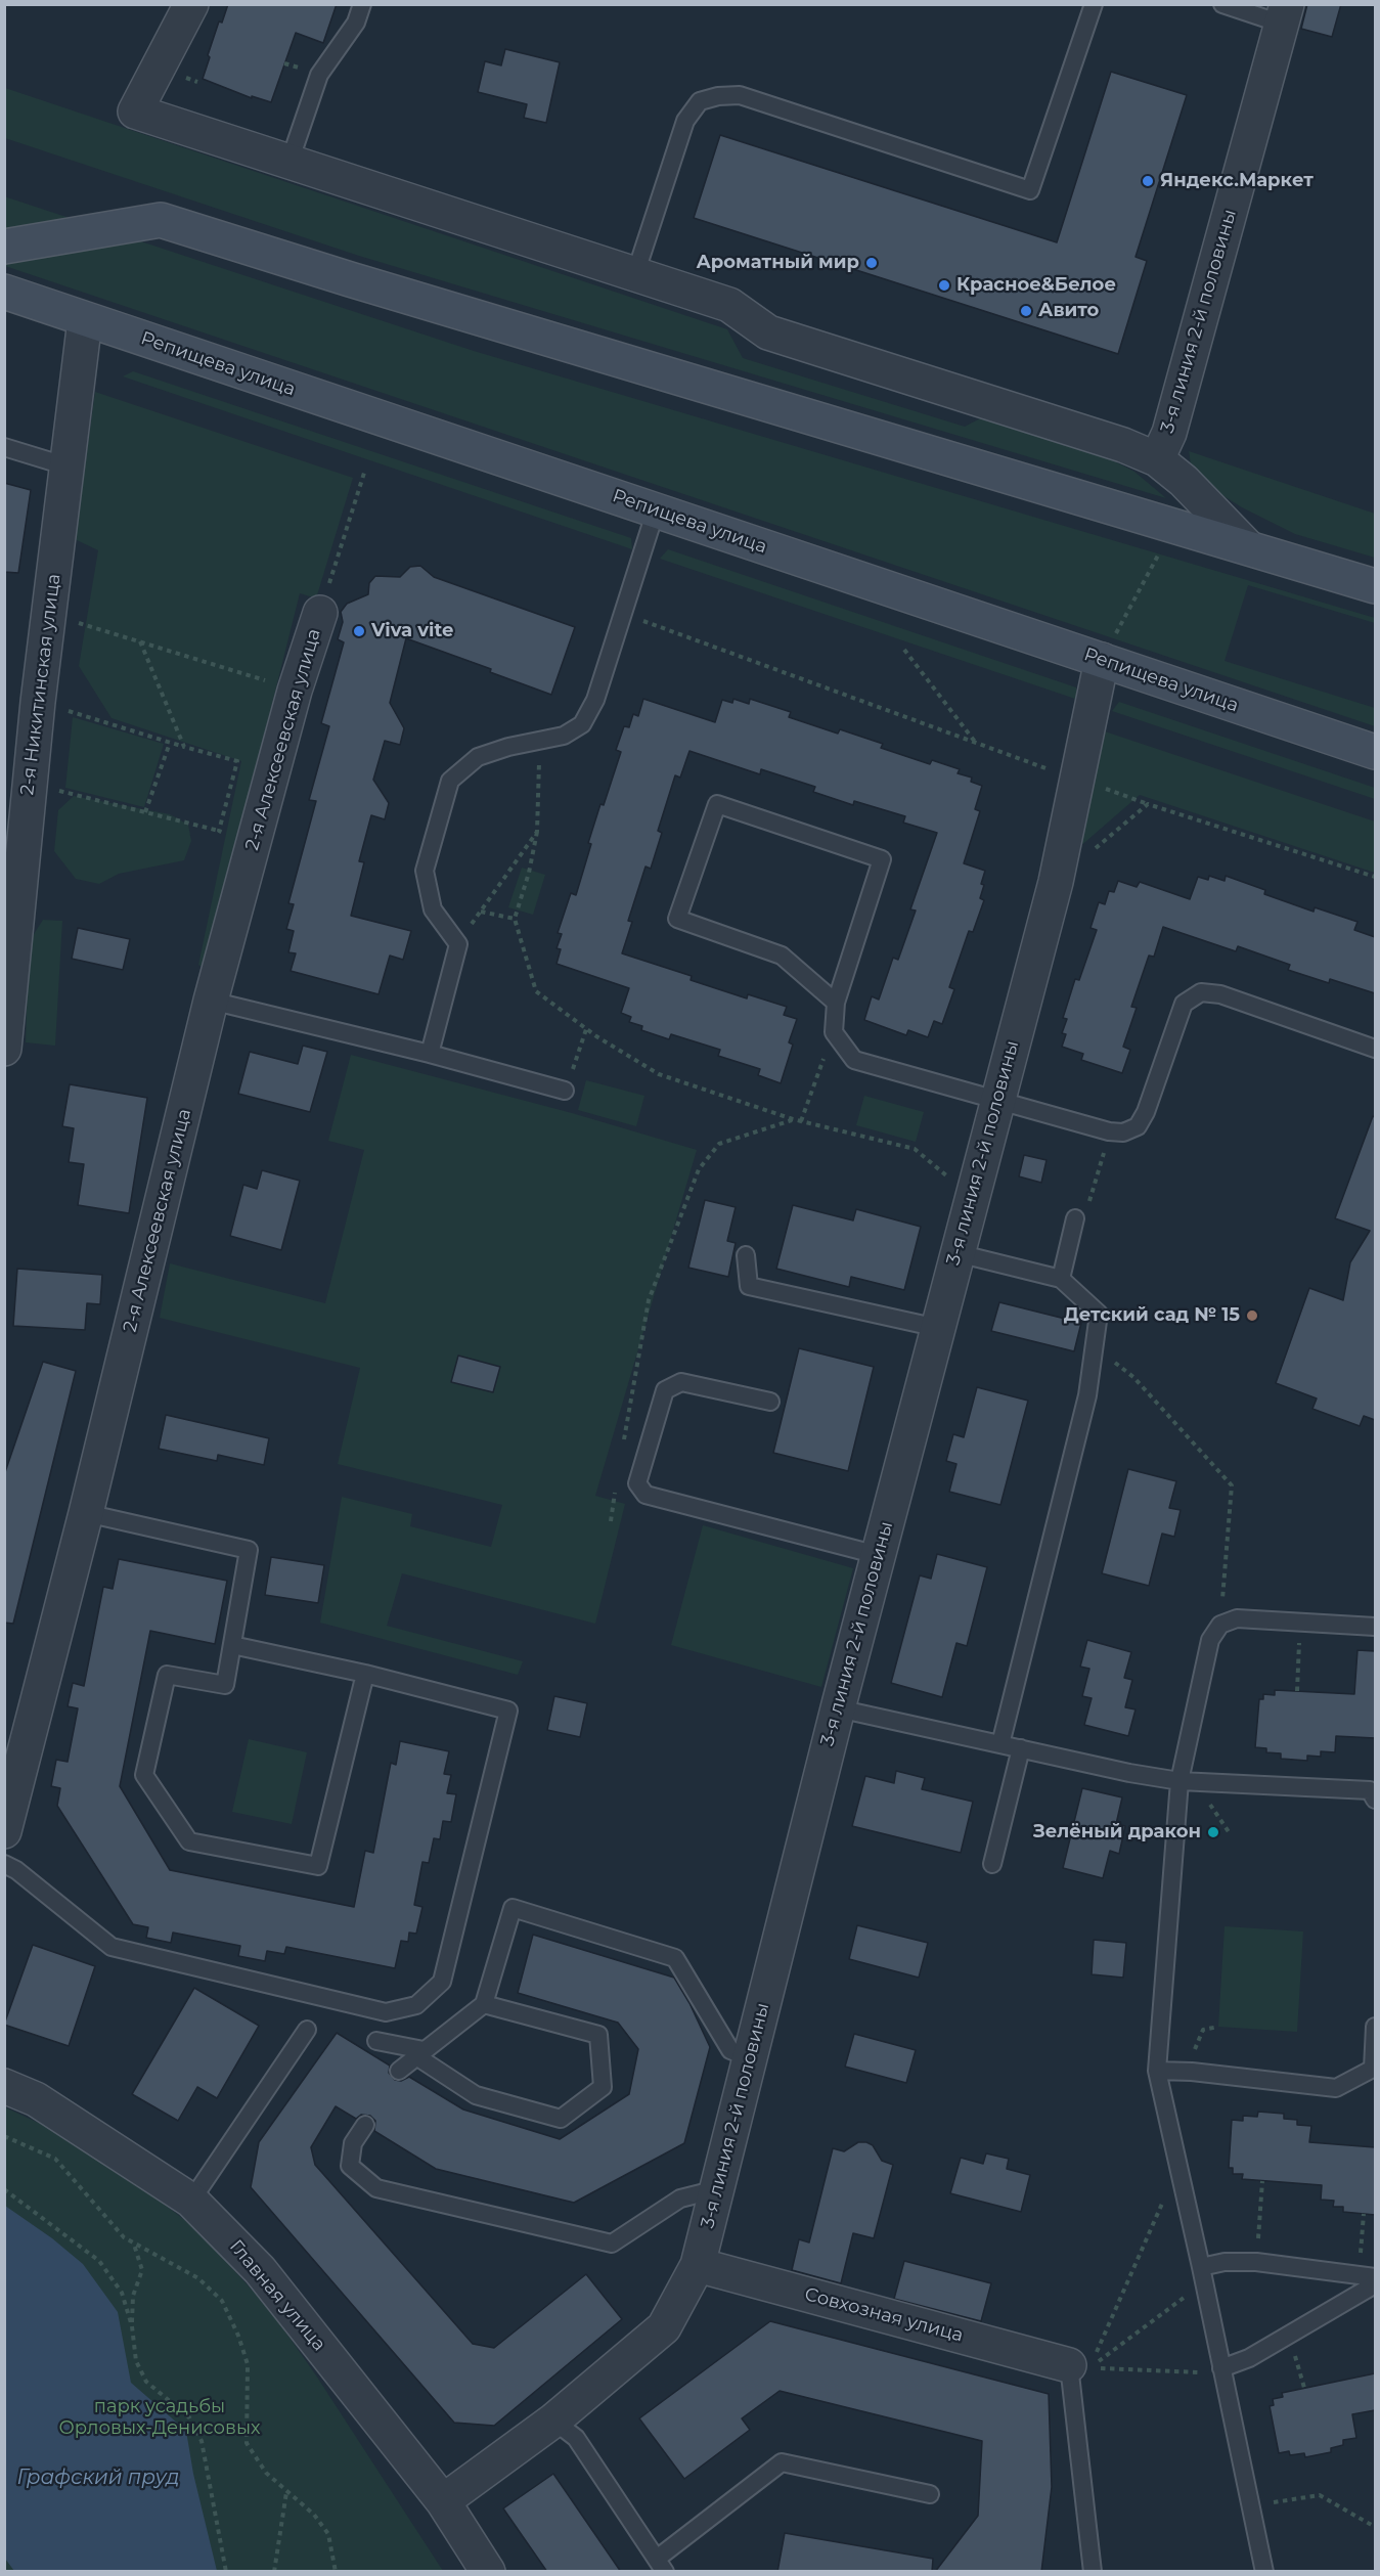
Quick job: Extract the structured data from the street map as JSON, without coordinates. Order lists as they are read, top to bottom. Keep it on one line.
{"streets":{"main road":["Репищева улица"],"street":["3-я линия 2-й половины","2-я Никитинская улица","2-я Алексеевская улица","Главная улица","Совхозная улица"]},"crossings":[["3-я линия 2-й половины","Репищева улица"],["3-я линия 2-й половины","Главная улица"],["3-я линия 2-й половины","Совхозная улица"],["Репищева улица","2-я Никитинская улица"]],"water":["Графский пруд"],"parks":["парк усадьбы Орловых-Денисовых"],"places":["Яндекс.Маркет","Ароматный мир","Красное&Белое","Авито","Viva vite","Детский сад № 15","Зелёный дракон"]}
